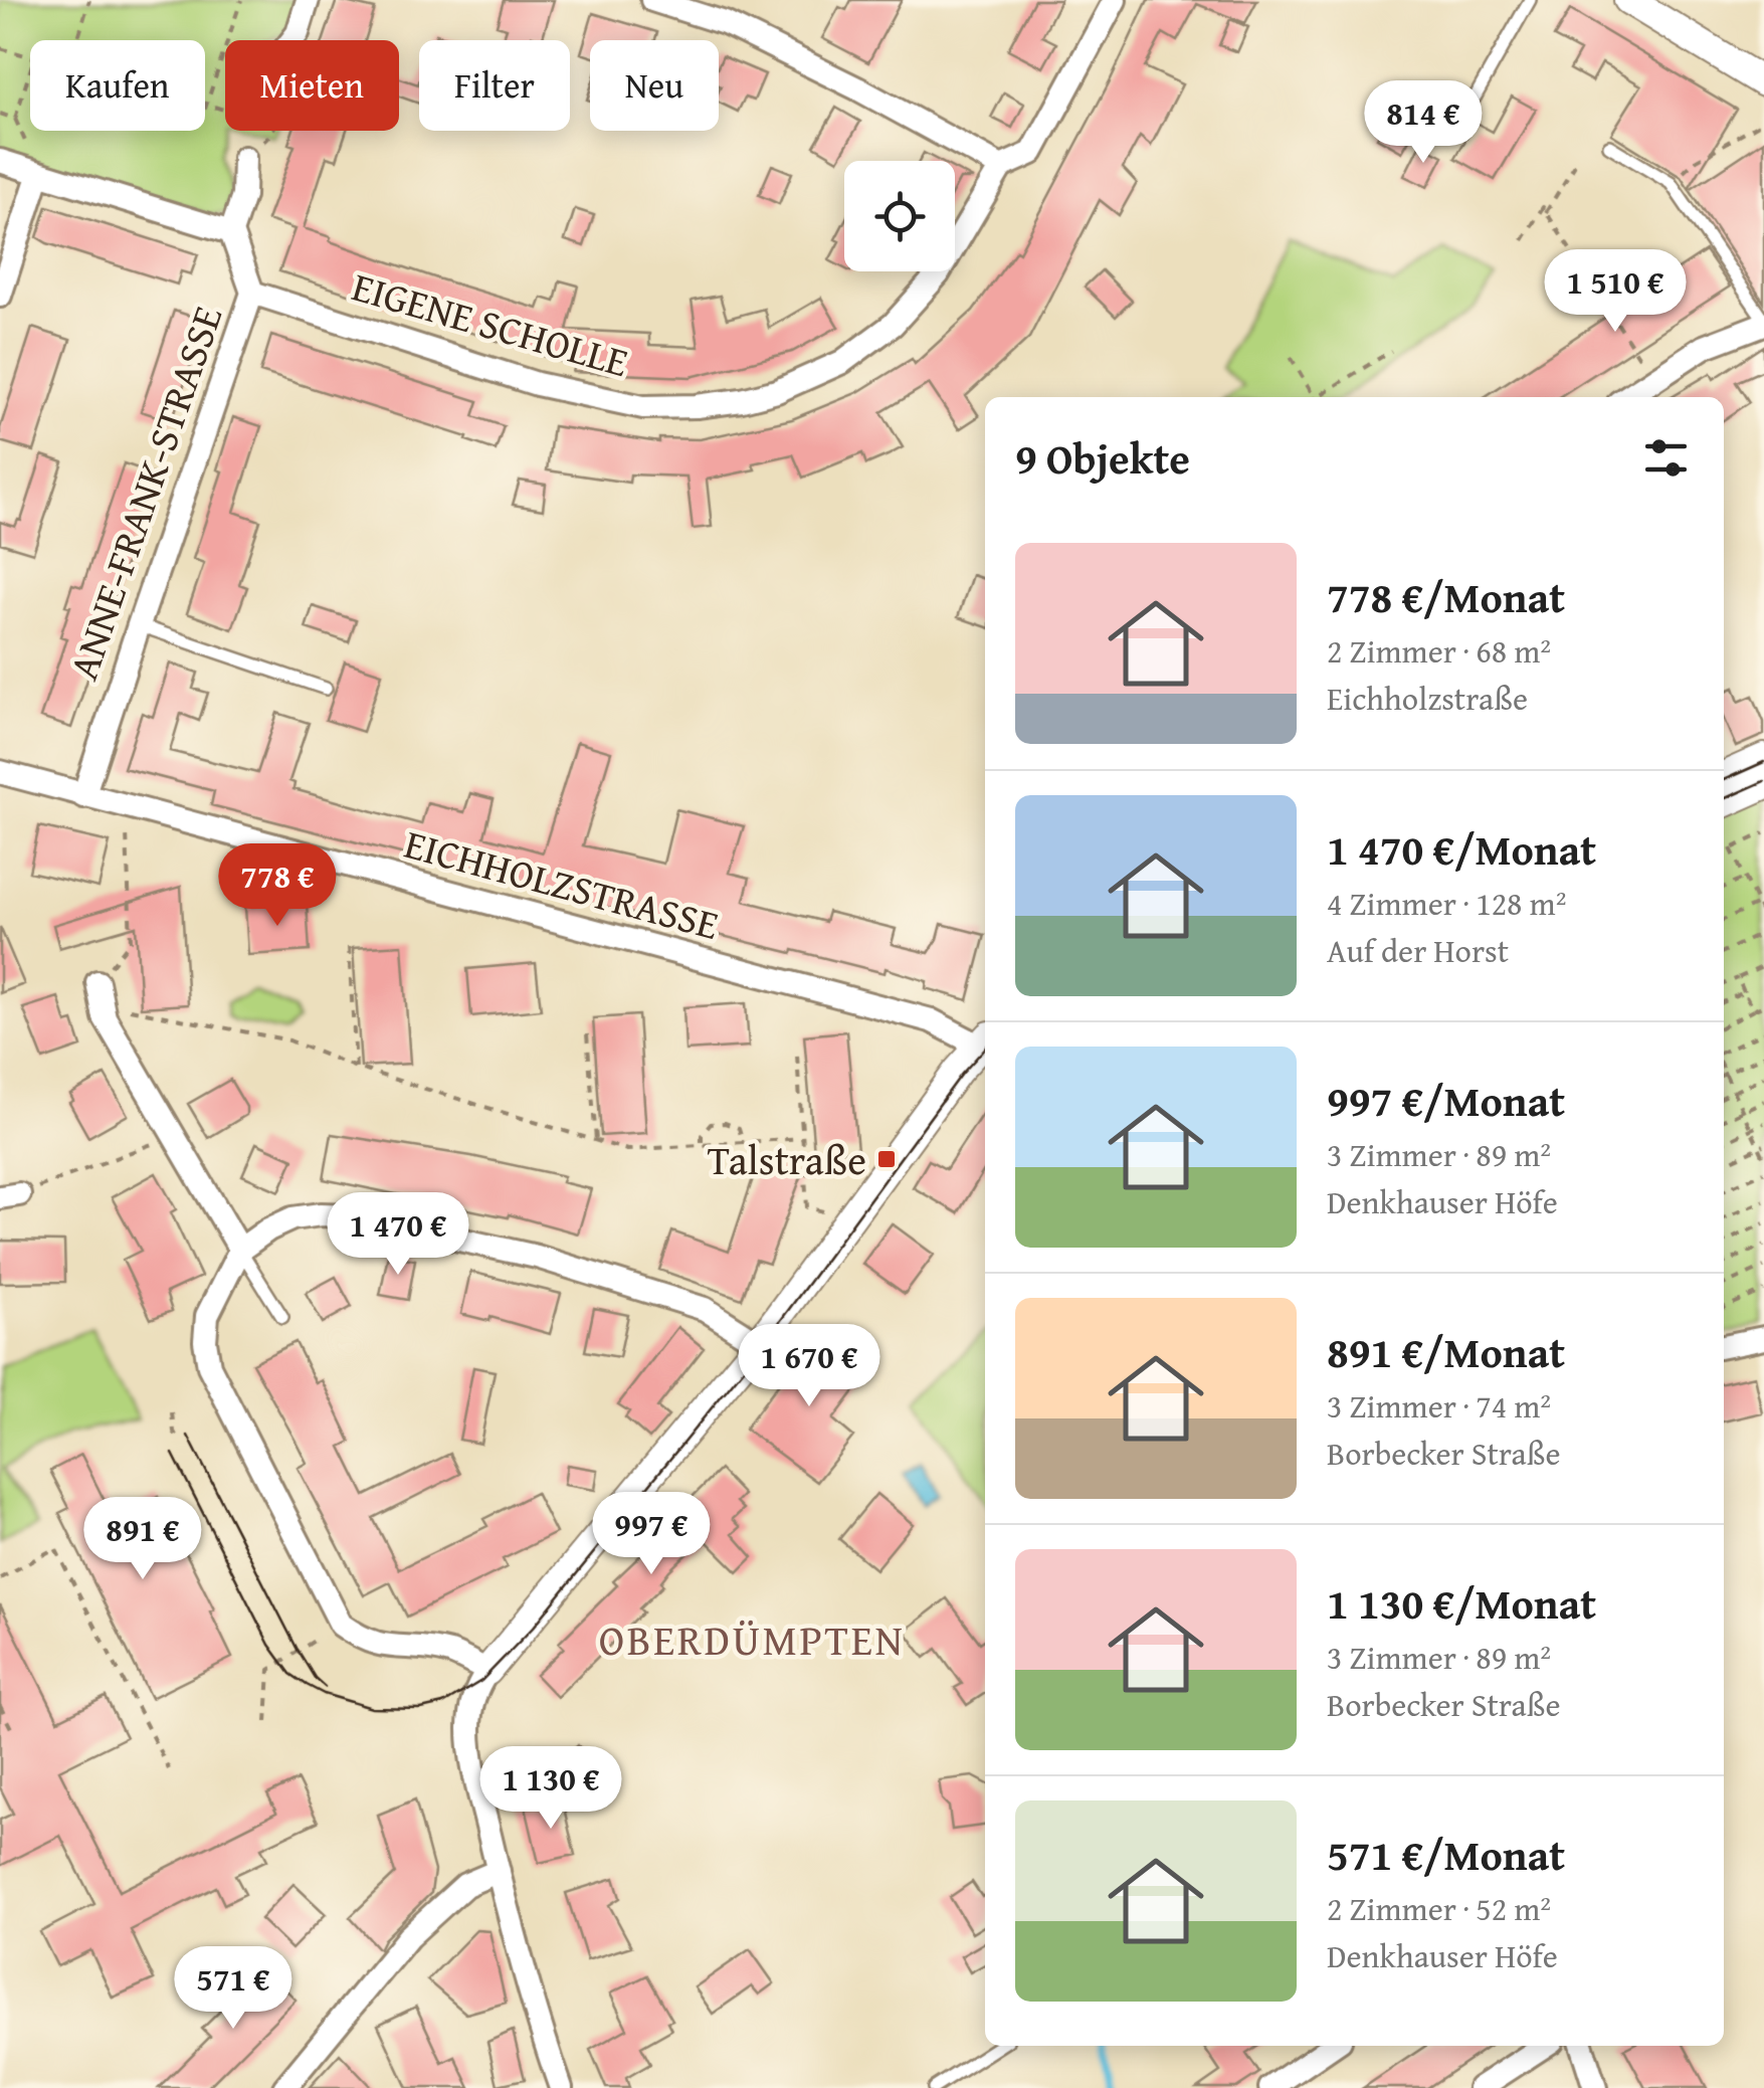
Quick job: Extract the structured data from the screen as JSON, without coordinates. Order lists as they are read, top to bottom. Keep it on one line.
{"streets":{"street":["EIGENE SCHOLLE","ANNE-FRANK-STRASSE","EICHHOLZSTRASSE"]},"crossings":[["EIGENE SCHOLLE","ANNE-FRANK-STRASSE"],["ANNE-FRANK-STRASSE","EICHHOLZSTRASSE"]],"districts":["OBERDÜMPTEN"],"places":{"transit":["Talstraße"]},"page":{"chip":["Kaufen","Mieten","Filter","Neu"],"price":["814 €","1 510 €","778 €","1 470 €","1 670 €","997 €","891 €","1 130 €","571 €"],"heading":"9 Objekte","list":[{"name":"778 €/Monat","note":"2 Zimmer · 68 m² · Eichholzstraße"},{"name":"1 470 €/Monat","note":"4 Zimmer · 128 m² · Auf der Horst"},{"name":"997 €/Monat","note":"3 Zimmer · 89 m² · Denkhauser Höfe"},{"name":"891 €/Monat","note":"3 Zimmer · 74 m² · Borbecker Straße"},{"name":"1 130 €/Monat","note":"3 Zimmer · 89 m² · Borbecker Straße"},{"name":"571 €/Monat","note":"2 Zimmer · 52 m² · Denkhauser Höfe"}]}}
